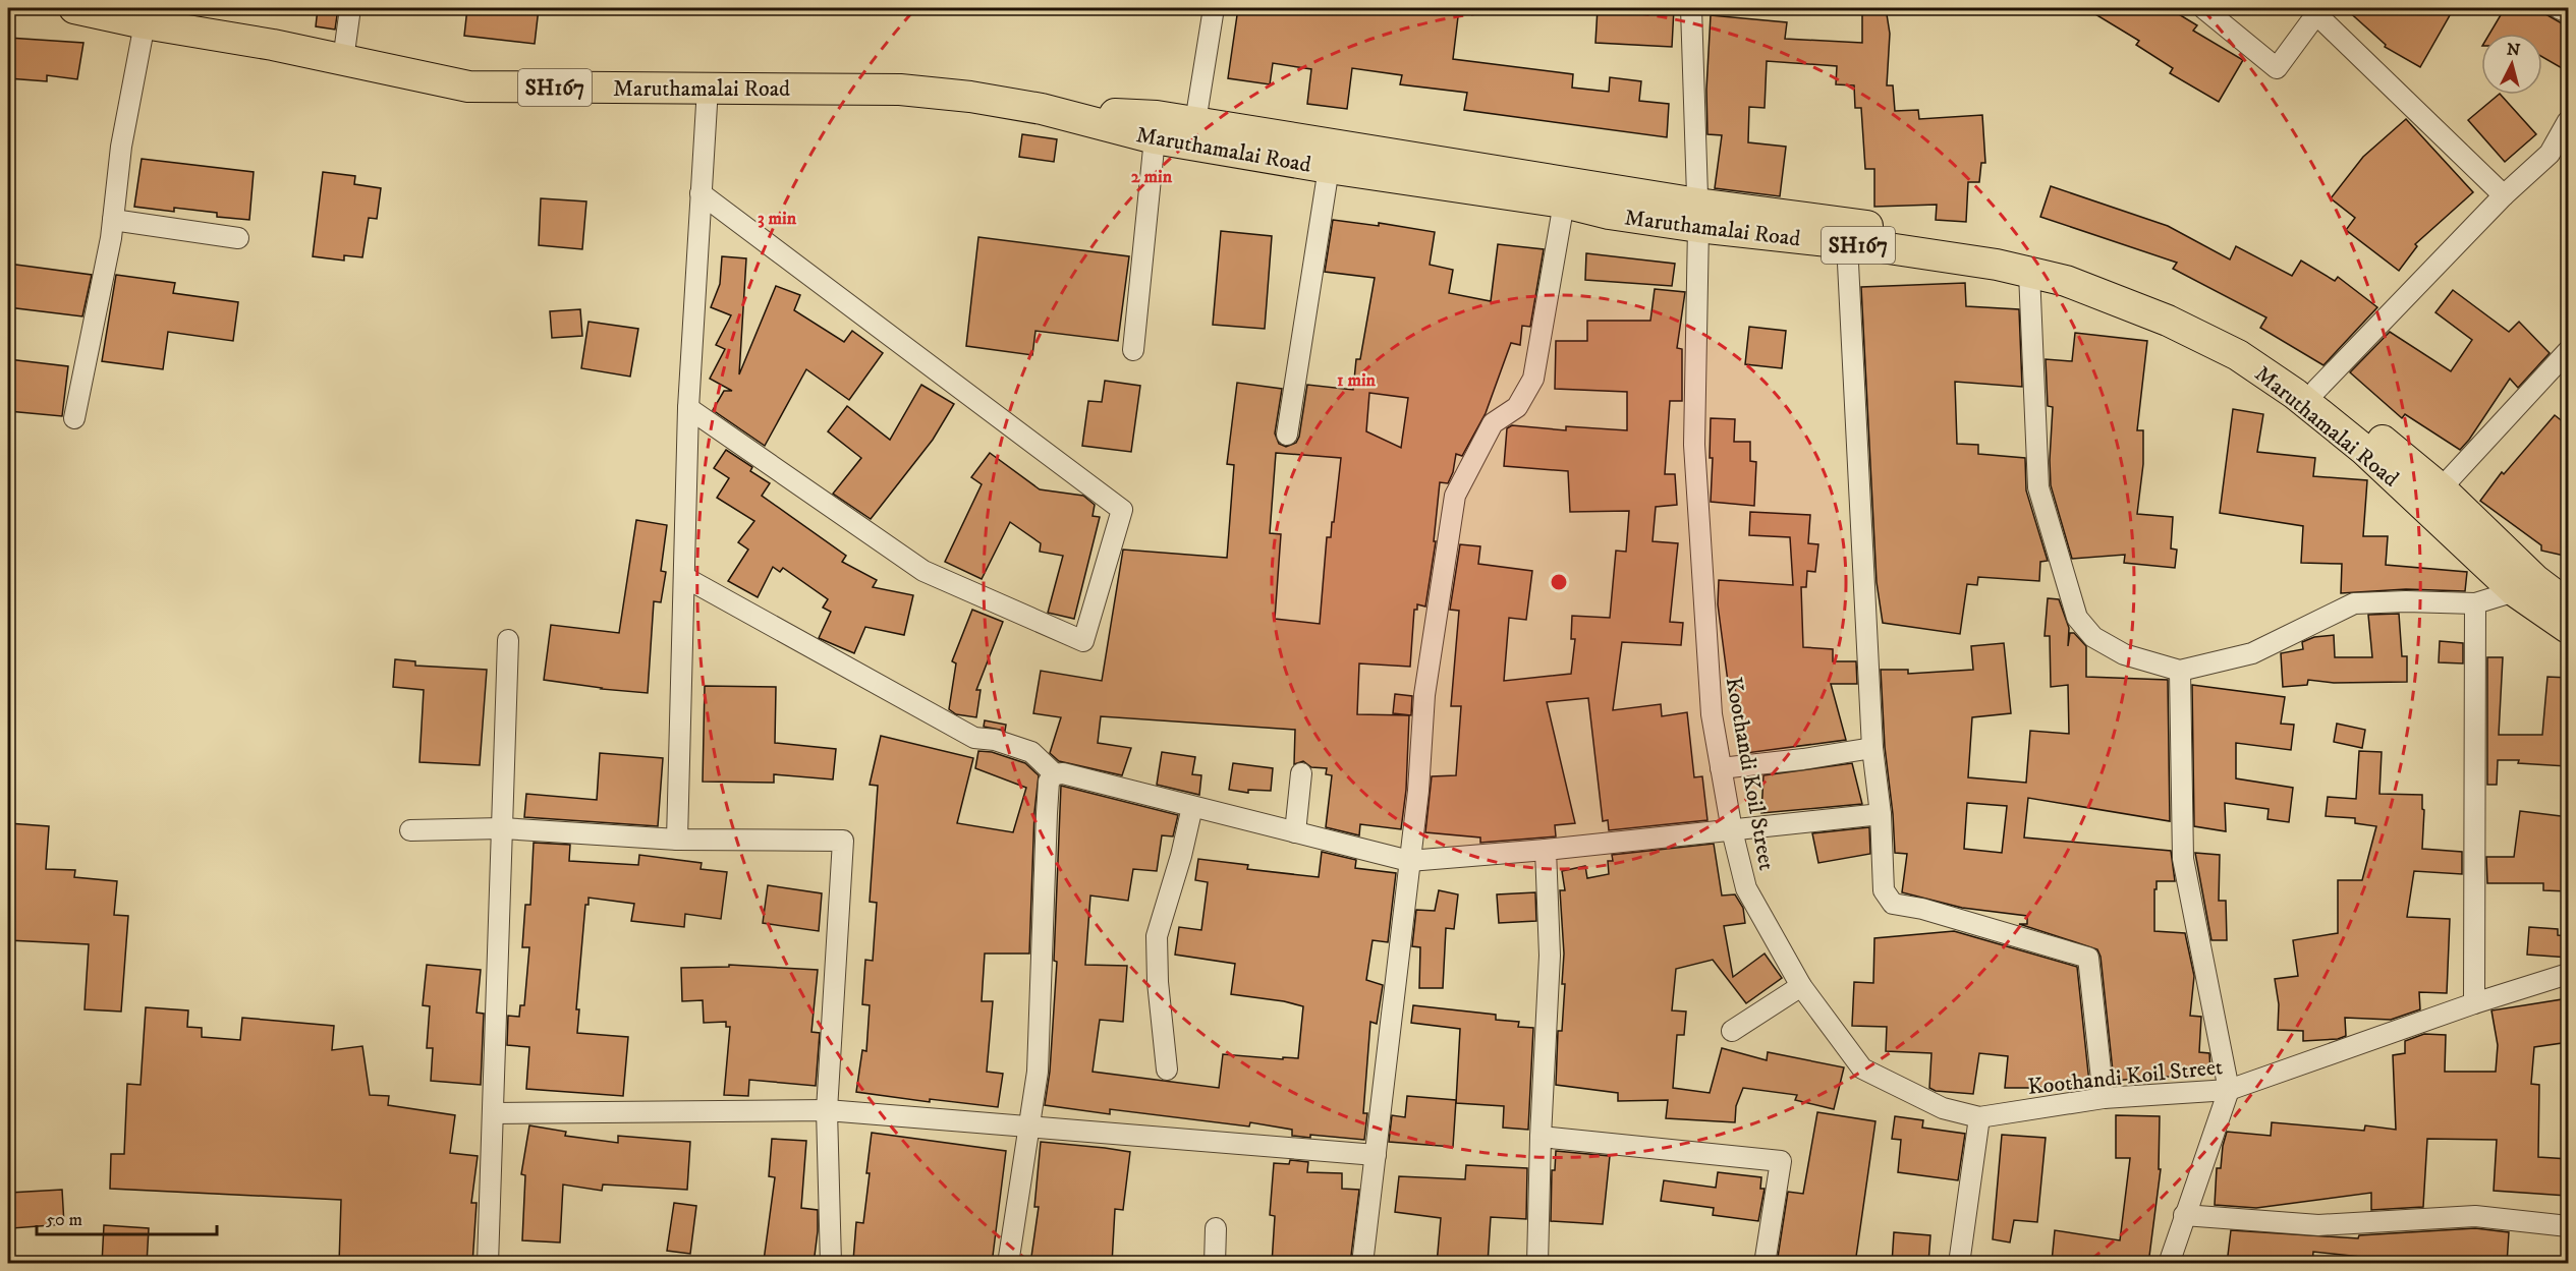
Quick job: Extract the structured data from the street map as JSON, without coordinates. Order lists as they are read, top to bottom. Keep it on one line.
{"streets":{"main road":["SH167","Maruthamalai Road"],"street":["Koothandi Koil Street"]},"crossings":[["Maruthamalai Road","Koothandi Koil Street"]],"scale_bar":"50 m","north":"top","rings":["2 min","3 min","1 min"]}
